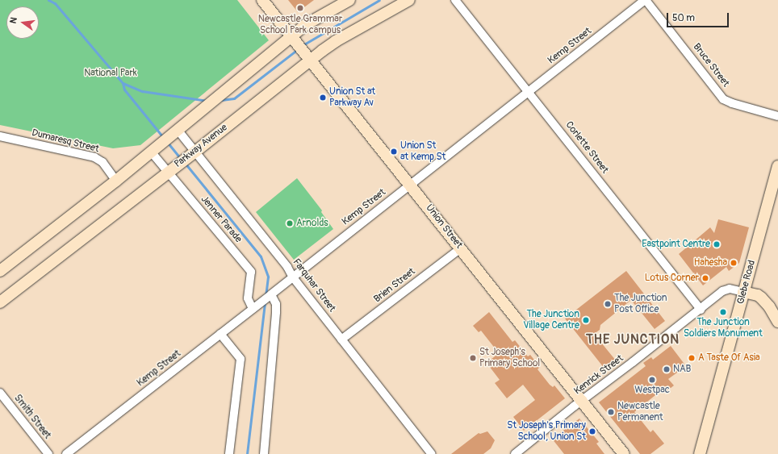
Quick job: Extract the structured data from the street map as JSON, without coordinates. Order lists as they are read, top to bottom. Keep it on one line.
{"streets":{"main road":["Parkway Avenue","Union Street","Glebe Road"],"street":["Kemp Street","Bruce Street","Dumaresq Street","Corlette Street","Jenner Parade","Farquhar Street","Brien Street","Kenrick Street","Smith Street"]},"crossings":[["Kemp Street","Bruce Street"],["Kemp Street","Corlette Street"],["Kemp Street","Jenner Parade"],["Kemp Street","Union Street"],["Kemp Street","Farquhar Street"],["Parkway Avenue","Jenner Parade"],["Parkway Avenue","Union Street"],["Parkway Avenue","Farquhar Street"],["Corlette Street","Kenrick Street"],["Union Street","Brien Street"],["Union Street","Kenrick Street"],["Glebe Road","Kenrick Street"],["Farquhar Street","Brien Street"]],"districts":["THE JUNCTION"],"parks":["National Park"],"places":["Newcastle Grammar School Park campus","Union St at Parkway Av","Union St at Kemp St","Arnolds","Eastpoint Centre","Hahesha","Lotus Corner","The Junction Post Office","The Junction Soldiers Monument","The Junction Village Centre","St Joseph's Primary School","A Taste Of Asia","NAB","Westpac","Newcastle Permanent","St Joseph's Primary School, Union St"],"scale_bar":"50 m","north":"left"}
